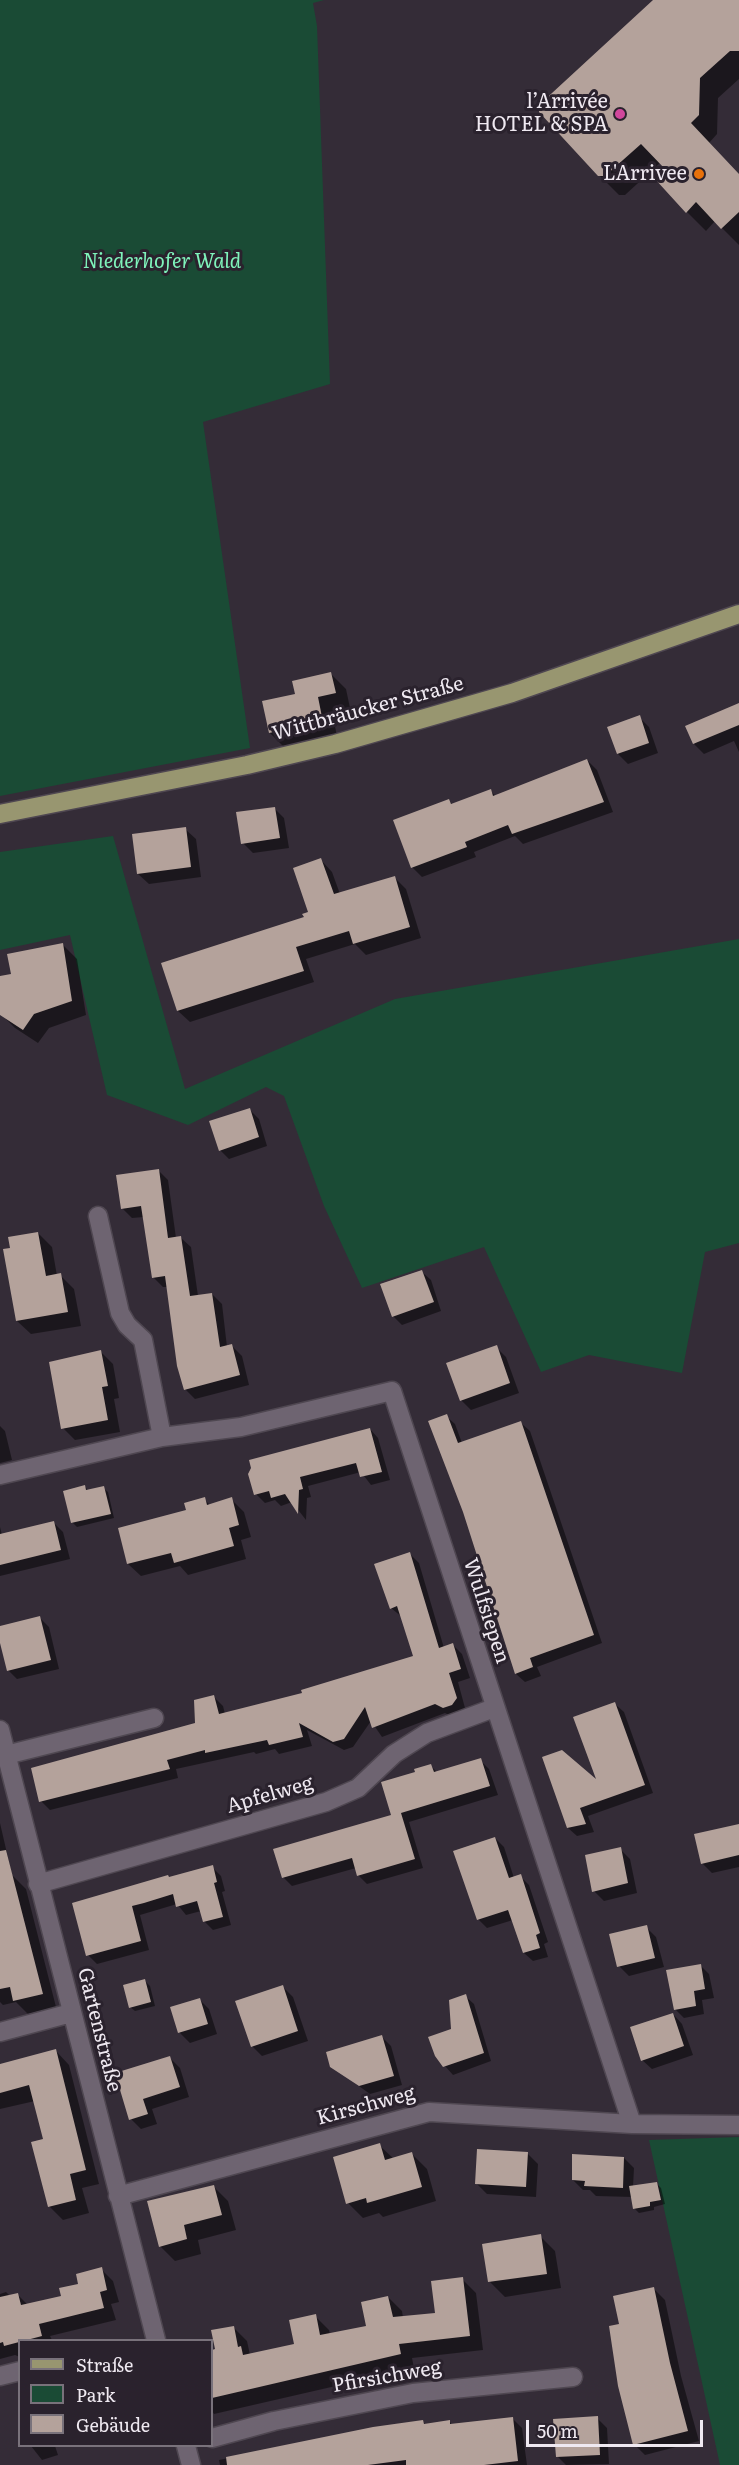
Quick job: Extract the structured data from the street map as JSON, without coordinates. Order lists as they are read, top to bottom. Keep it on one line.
{"streets":{"main road":["Wittbräucker Straße"],"street":["Wulfsiepen","Apfelweg","Gartenstraße","Kirschweg","Pfirsichweg"]},"crossings":[["Wulfsiepen","Apfelweg"],["Wulfsiepen","Kirschweg"],["Apfelweg","Gartenstraße"],["Gartenstraße","Kirschweg"]],"parks":["Niederhofer Wald"],"places":["l’Arrivée HOTEL & SPA","L'Arrivee"],"legend":["Straße","Park","Gebäude"],"scale_bar":"50 m"}
